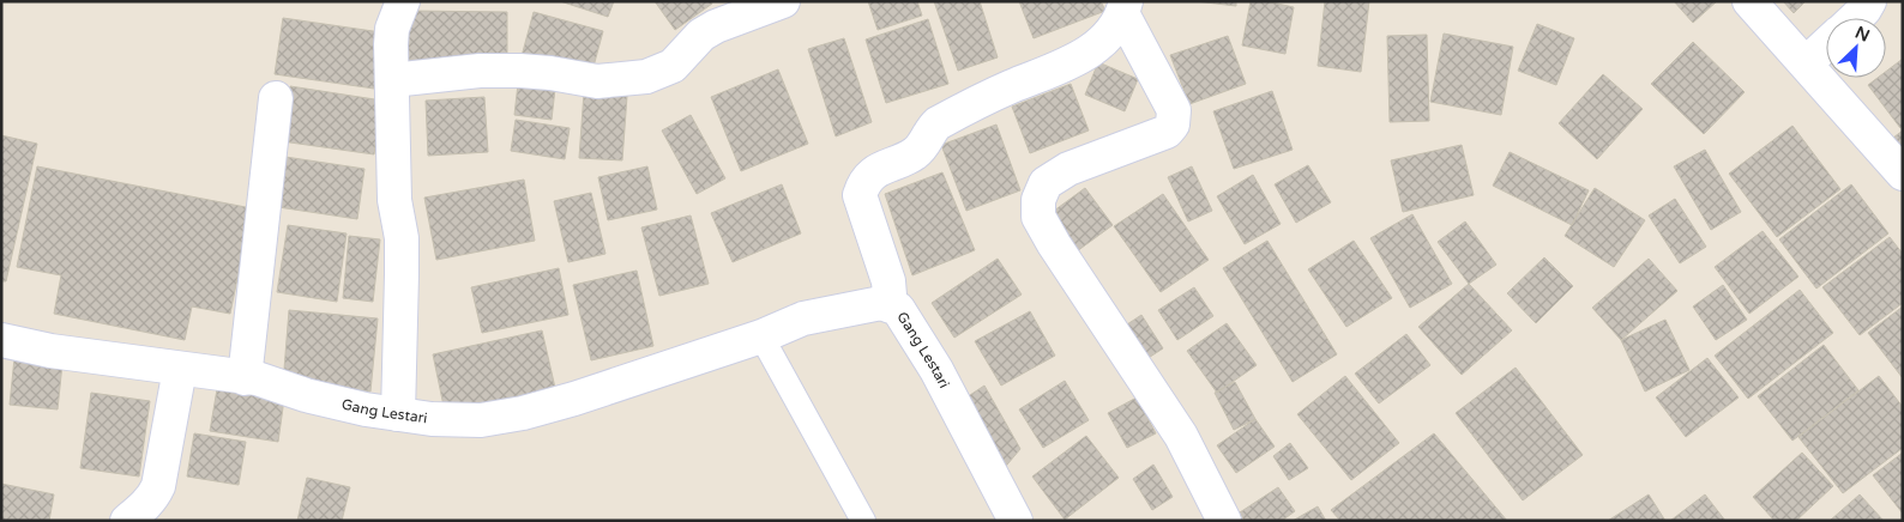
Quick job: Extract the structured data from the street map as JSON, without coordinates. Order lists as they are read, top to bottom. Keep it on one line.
{"streets":{"street":["Gang Lestari"]},"north":"top right"}
